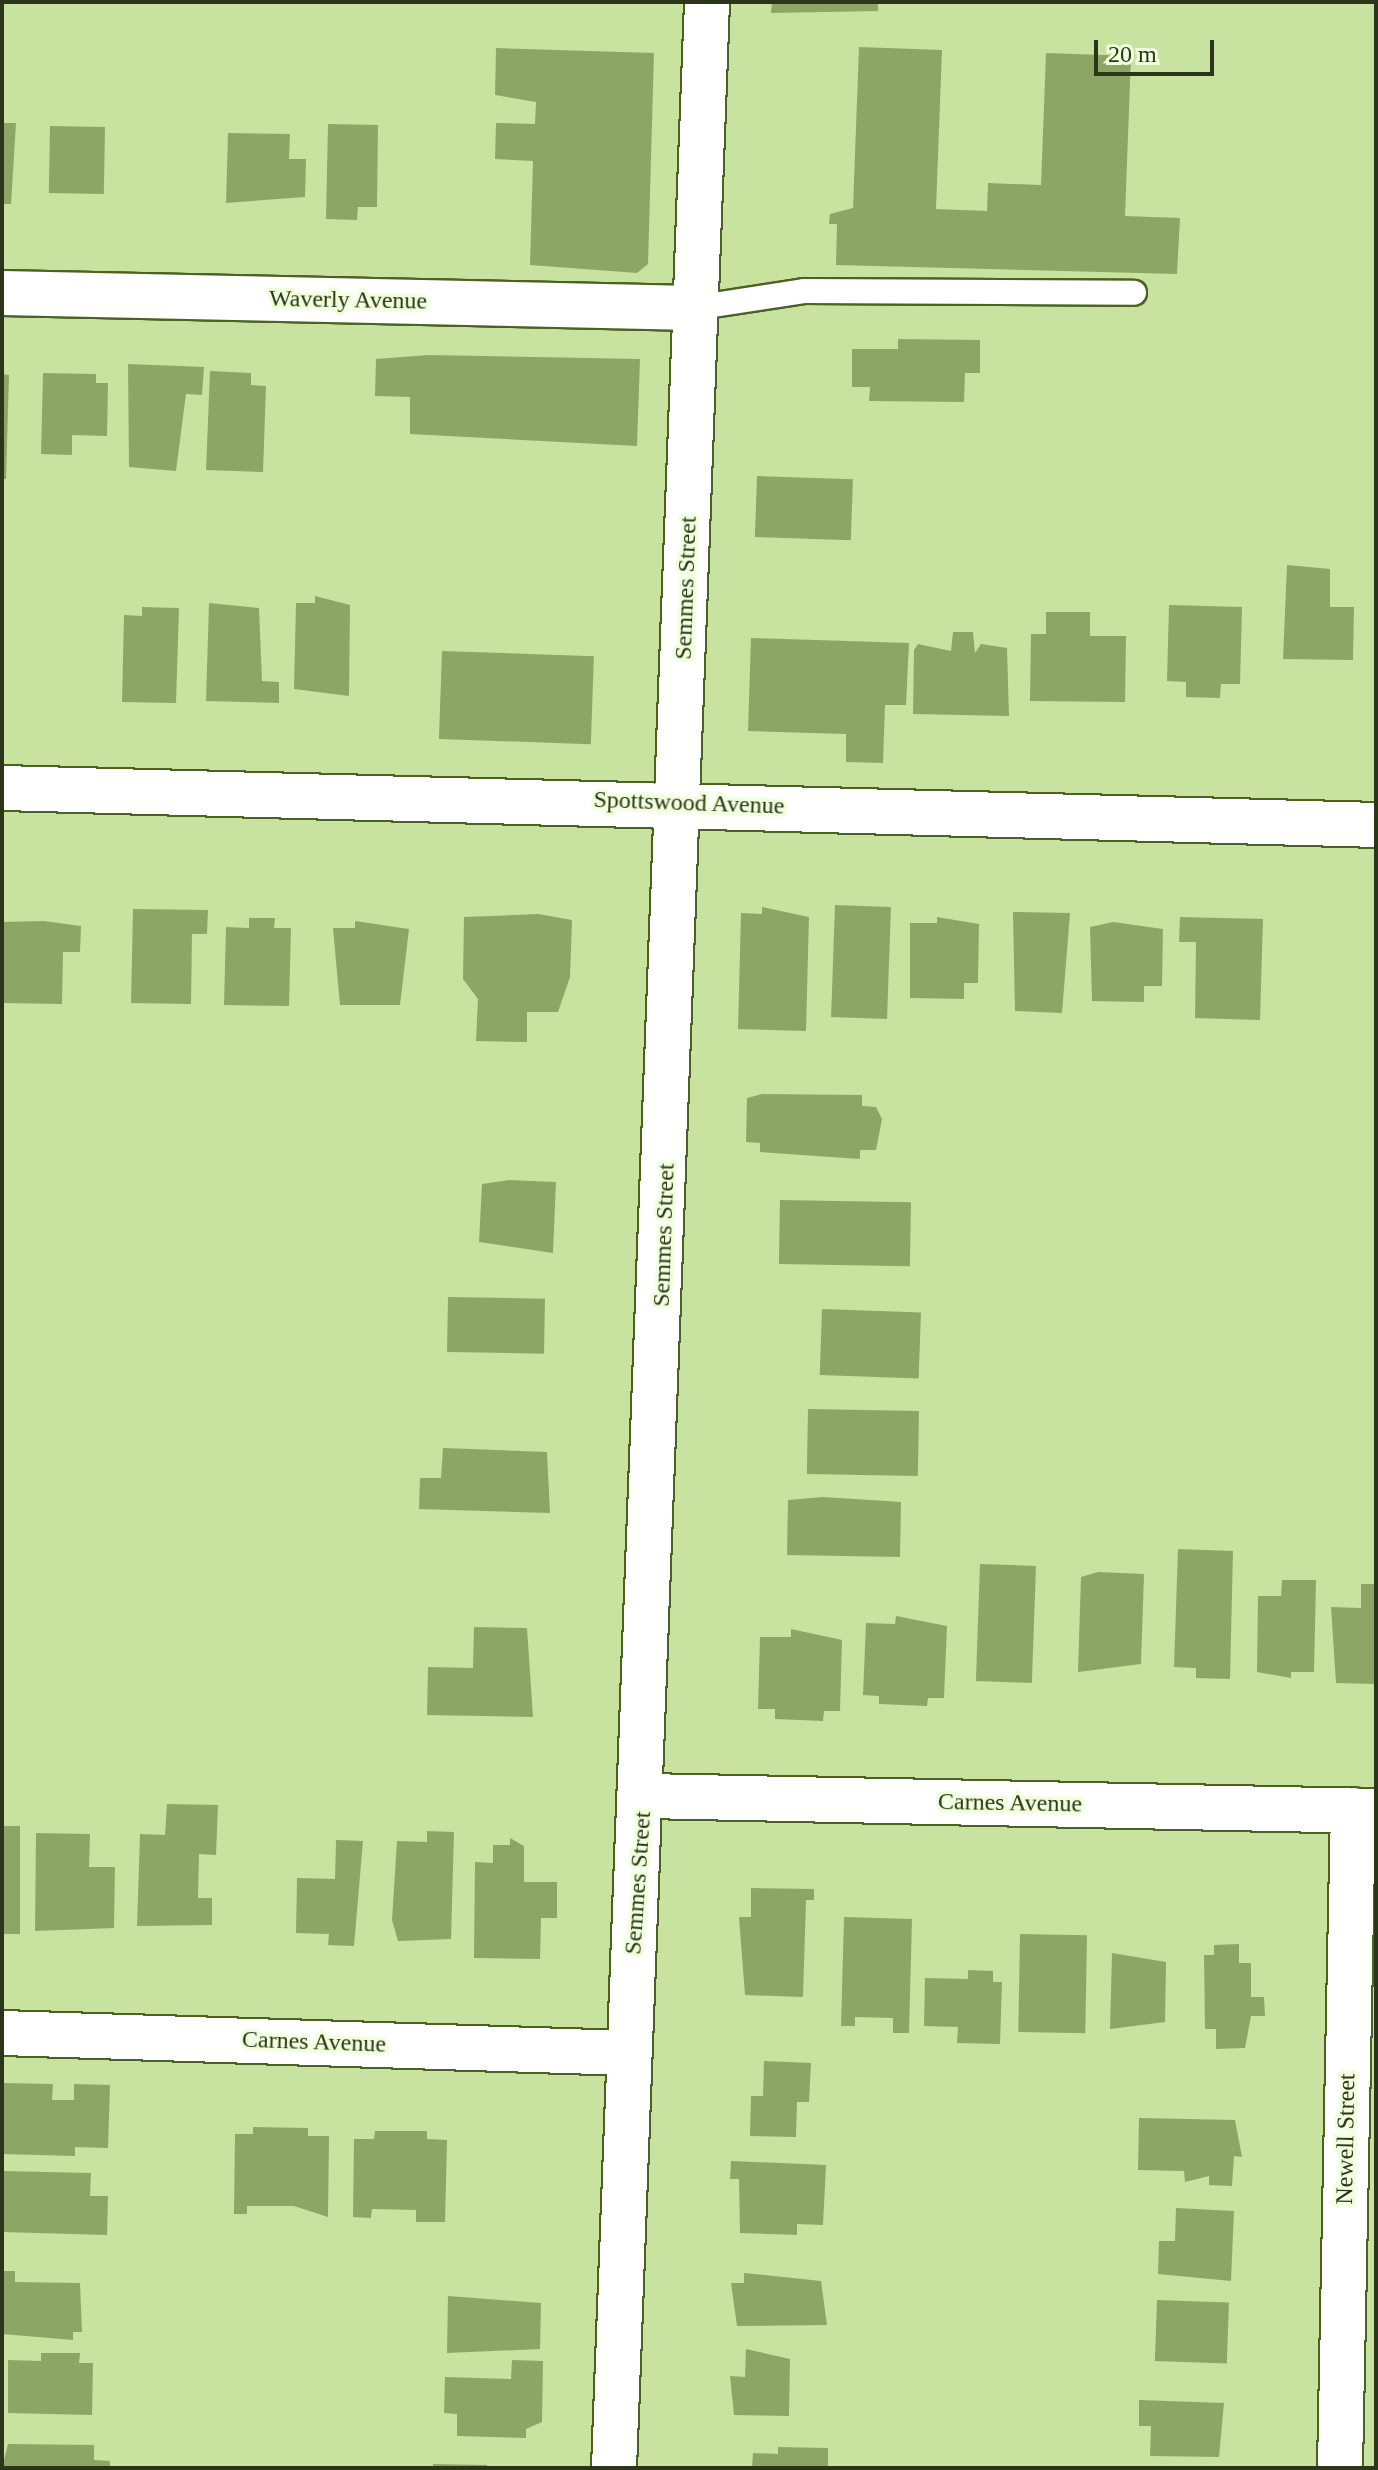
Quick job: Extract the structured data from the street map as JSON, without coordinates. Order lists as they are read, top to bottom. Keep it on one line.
{"streets":{"street":["Waverly Avenue","Semmes Street","Spottswood Avenue","Carnes Avenue","Newell Street"]},"crossings":[["Waverly Avenue","Semmes Street"],["Semmes Street","Spottswood Avenue"],["Semmes Street","Carnes Avenue"],["Carnes Avenue","Newell Street"]],"scale_bar":"20 m"}
